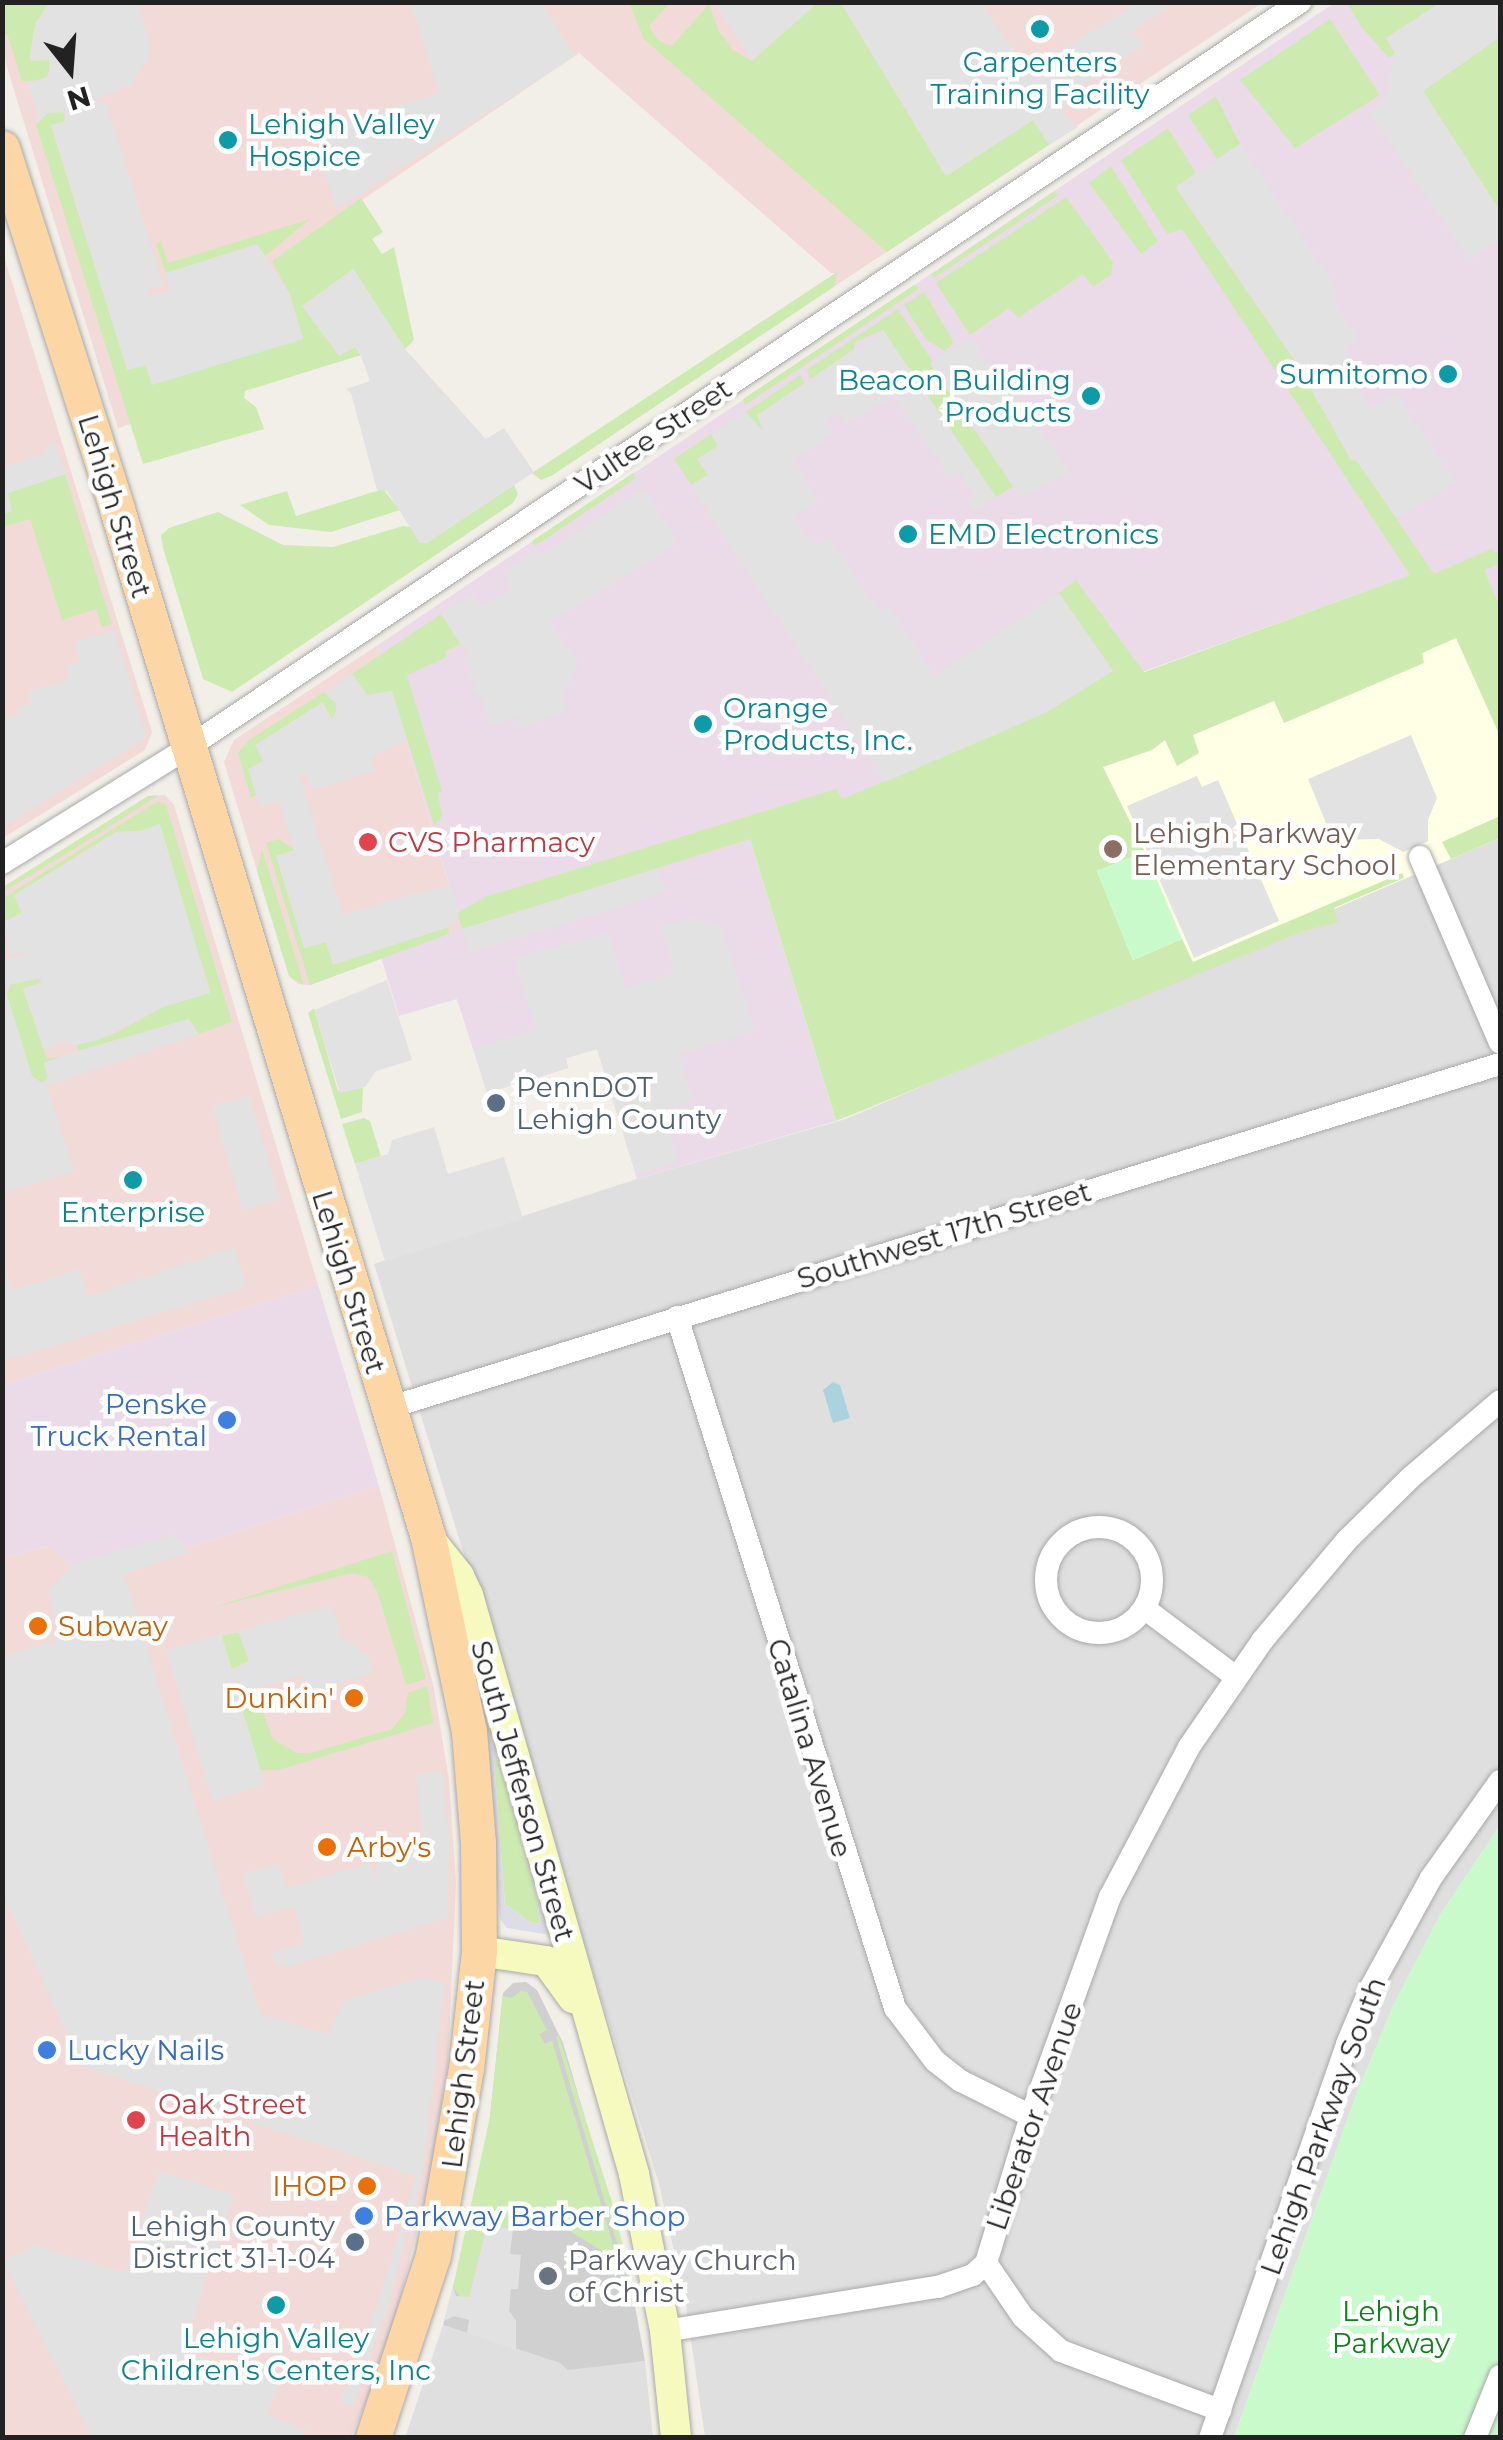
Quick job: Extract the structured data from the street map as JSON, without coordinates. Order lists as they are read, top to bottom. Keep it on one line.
{"streets":{"main road":["Lehigh Street","South Jefferson Street"],"street":["Vultee Street","Southwest 17th Street","Catalina Avenue","Liberator Avenue","Lehigh Parkway South"]},"crossings":[["Vultee Street","Lehigh Street"],["Lehigh Street","Southwest 17th Street"],["Lehigh Street","South Jefferson Street"],["Southwest 17th Street","Catalina Avenue"],["Catalina Avenue","Liberator Avenue"],["South Jefferson Street","Liberator Avenue"]],"parks":["Lehigh Parkway"],"places":["Carpenters Training Facility","Lehigh Valley Hospice","Sumitomo","Beacon Building Products","EMD Electronics","Orange Products, Inc.","CVS Pharmacy","Lehigh Parkway Elementary School","PennDOT Lehigh County","Enterprise","Penske Truck Rental","Subway","Dunkin'","Arby's","Lucky Nails","Oak Street Health","IHOP","Parkway Barber Shop","Lehigh County District 31-1-04","Parkway Church of Christ","Lehigh Valley Children's Centers, Inc"],"north":"bottom"}
